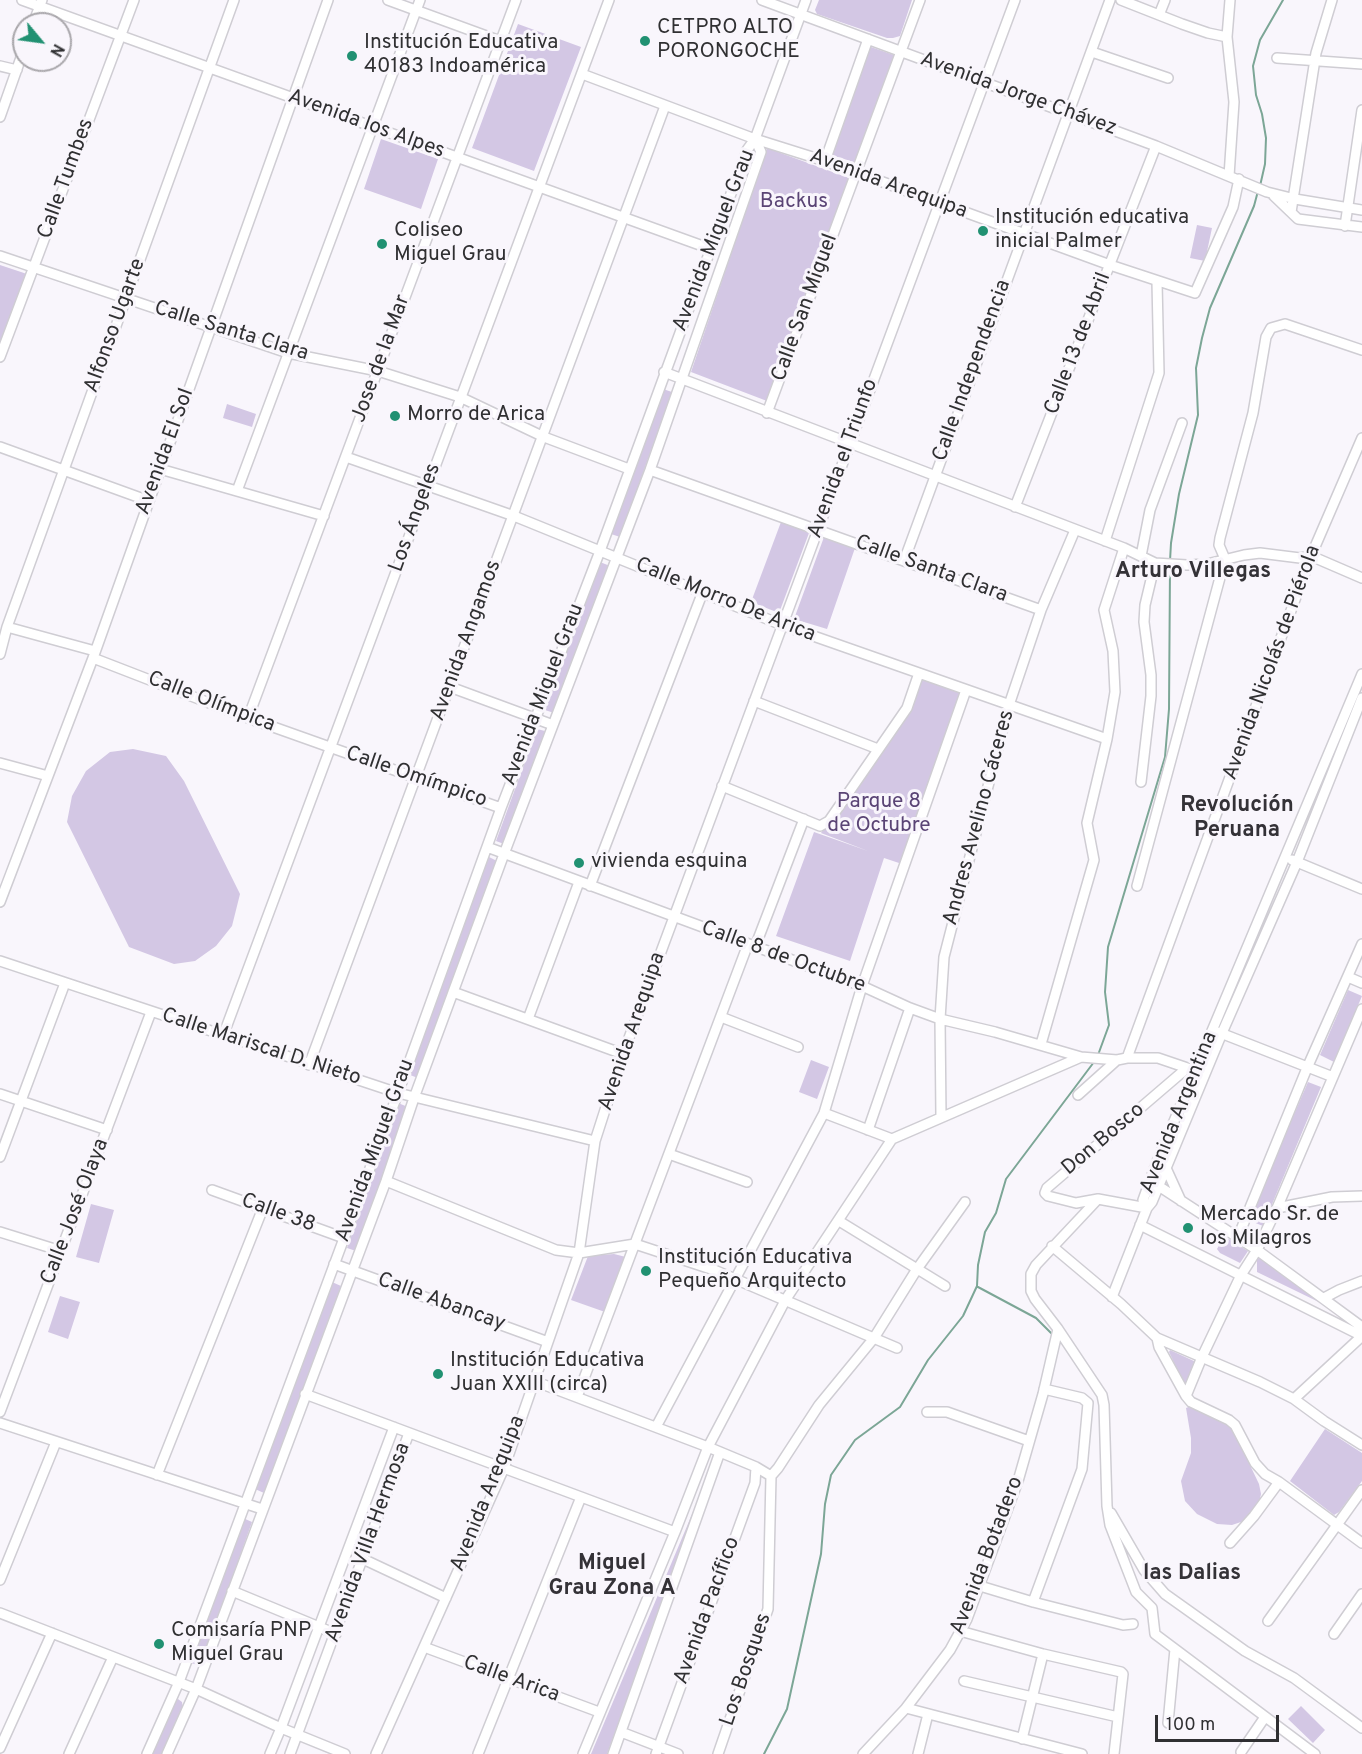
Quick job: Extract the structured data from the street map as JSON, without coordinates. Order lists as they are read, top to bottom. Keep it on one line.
{"streets":{"street":["Avenida Jorge Chávez","Avenida los Alpes","Calle Tumbes","Avenida Arequipa","Avenida Miguel Grau","Calle San Miguel","Alfonso Ugarte","Calle Santa Clara","Calle 13 de Abril","Jose de la Mar","Calle Independencia","Avenida El Sol","Avenida el Triunfo","Los Ángeles","Calle Morro De Arica","Avenida Angamos","Avenida Nicolás de Piérola","Calle Olímpica","Calle Omímpico","Andres Avelino Cáceres","Calle 8 de Octubre","Calle Mariscal D. Nieto","Avenida Argentina","Don Bosco","Calle José Olaya","Calle 38","Calle Abancay","Avenida Villa Hermosa","Avenida Botadero","Avenida Pacífico","Los Bosques","Calle Arica"]},"crossings":[["Avenida Jorge Chávez","Avenida Arequipa"],["Avenida Jorge Chávez","Calle San Miguel"],["Avenida Jorge Chávez","Calle 13 de Abril"],["Avenida Jorge Chávez","Calle Independencia"],["Avenida Jorge Chávez","Avenida el Triunfo"],["Avenida los Alpes","Calle Tumbes"],["Avenida los Alpes","Avenida Miguel Grau"],["Avenida los Alpes","Alfonso Ugarte"],["Avenida los Alpes","Jose de la Mar"],["Avenida los Alpes","Avenida El Sol"],["Avenida los Alpes","Los Ángeles"],["Avenida los Alpes","Avenida Angamos"],["Calle Tumbes","Calle Santa Clara"],["Avenida Arequipa","Avenida Miguel Grau"],["Avenida Arequipa","Calle San Miguel"],["Avenida Arequipa","Calle 13 de Abril"],["Avenida Arequipa","Calle Independencia"],["Avenida Arequipa","Avenida el Triunfo"],["Avenida Arequipa","Los Ángeles"],["Avenida Arequipa","Avenida Angamos"],["Avenida Arequipa","Calle 8 de Octubre"],["Avenida Arequipa","Calle Mariscal D. Nieto"],["Avenida Arequipa","Calle Abancay"],["Avenida Arequipa","Calle Arica"],["Avenida Miguel Grau","Calle Santa Clara"],["Avenida Miguel Grau","Calle Morro De Arica"],["Avenida Miguel Grau","Calle Omímpico"],["Avenida Miguel Grau","Calle 8 de Octubre"],["Avenida Miguel Grau","Calle Mariscal D. Nieto"],["Avenida Miguel Grau","Calle 38"],["Avenida Miguel Grau","Calle Abancay"],["Alfonso Ugarte","Calle Santa Clara"],["Alfonso Ugarte","Calle Olímpica"],["Calle Santa Clara","Jose de la Mar"],["Calle Santa Clara","Calle Independencia"],["Calle Santa Clara","Avenida El Sol"],["Calle Santa Clara","Avenida el Triunfo"],["Calle Santa Clara","Los Ángeles"],["Calle Santa Clara","Avenida Angamos"],["Calle Santa Clara","Andres Avelino Cáceres"],["Jose de la Mar","Calle Morro De Arica"],["Jose de la Mar","Calle Olímpica"],["Avenida El Sol","Calle Olímpica"],["Avenida el Triunfo","Calle Morro De Arica"],["Avenida el Triunfo","Calle 8 de Octubre"],["Los Ángeles","Calle Morro De Arica"],["Los Ángeles","Calle Olímpica"],["Los Ángeles","Calle Omímpico"],["Los Ángeles","Calle Mariscal D. Nieto"],["Calle Morro De Arica","Avenida Angamos"],["Calle Morro De Arica","Andres Avelino Cáceres"],["Avenida Angamos","Calle Omímpico"],["Avenida Angamos","Calle Mariscal D. Nieto"],["Calle Olímpica","Calle Omímpico"],["Andres Avelino Cáceres","Calle 8 de Octubre"],["Calle Mariscal D. Nieto","Calle José Olaya"],["Avenida Argentina","Don Bosco"]],"districts":["Arturo Villegas","Revolución Peruana","Miguel Grau Zona A","las Dalias"],"parks":["Backus","Parque 8 de Octubre"],"places":["CETPRO ALTO PORONGOCHE","Institución Educativa 40183 Indoamérica","Institución educativa inicial Palmer","Coliseo Miguel Grau","Morro de Arica","vivienda esquina","Mercado Sr. de los Milagros","Institución Educativa Pequeño Arquitecto","Institución Educativa Juan XXIII (circa)","Comisaría PNP Miguel Grau"],"scale_bar":"100 m","north":"bottom right"}
